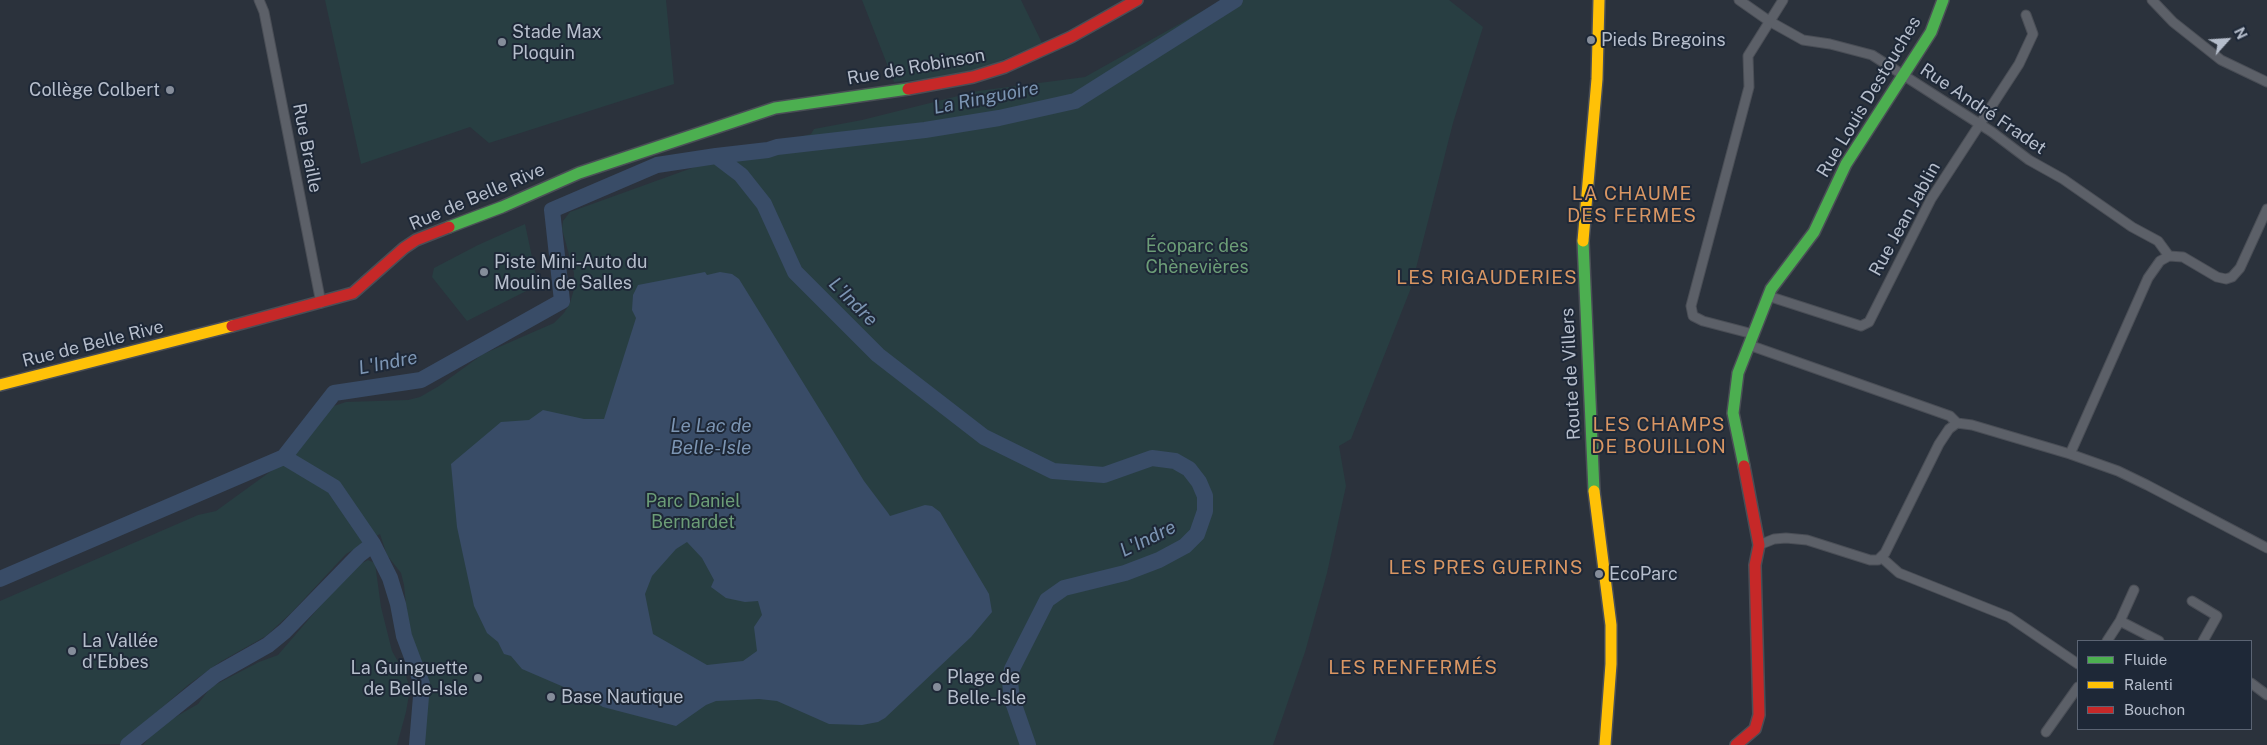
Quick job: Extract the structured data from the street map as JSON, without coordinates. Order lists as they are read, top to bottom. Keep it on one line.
{"streets":{"street":["Rue de Robinson","Rue Louis Destouches","Rue André Fradet","Rue Braille","Rue de Belle Rive","Rue Jean Jablin","Route de Villers"]},"crossings":[["Rue de Robinson","Rue de Belle Rive"],["Rue Louis Destouches","Rue André Fradet"],["Rue Louis Destouches","Rue Jean Jablin"],["Rue André Fradet","Rue Jean Jablin"],["Rue Braille","Rue de Belle Rive"]],"districts":["LA CHAUME DES FERMES","LES RIGAUDERIES","LES CHAMPS DE BOUILLON","LES PRES GUERINS","LES RENFERMÉS"],"water":["La Ringuoire","L'Indre","Le Lac de Belle-Isle"],"parks":["Écoparc des Chènevières","Parc Daniel Bernardet"],"places":["Pieds Bregoins","Stade Max Ploquin","Collège Colbert","Piste Mini-Auto du Moulin de Salles","EcoParc","La Vallée d'Ebbes","La Guinguette de Belle-Isle","Plage de Belle-Isle","Base Nautique"],"legend":["Fluide","Ralenti","Bouchon"],"north":"top right"}
